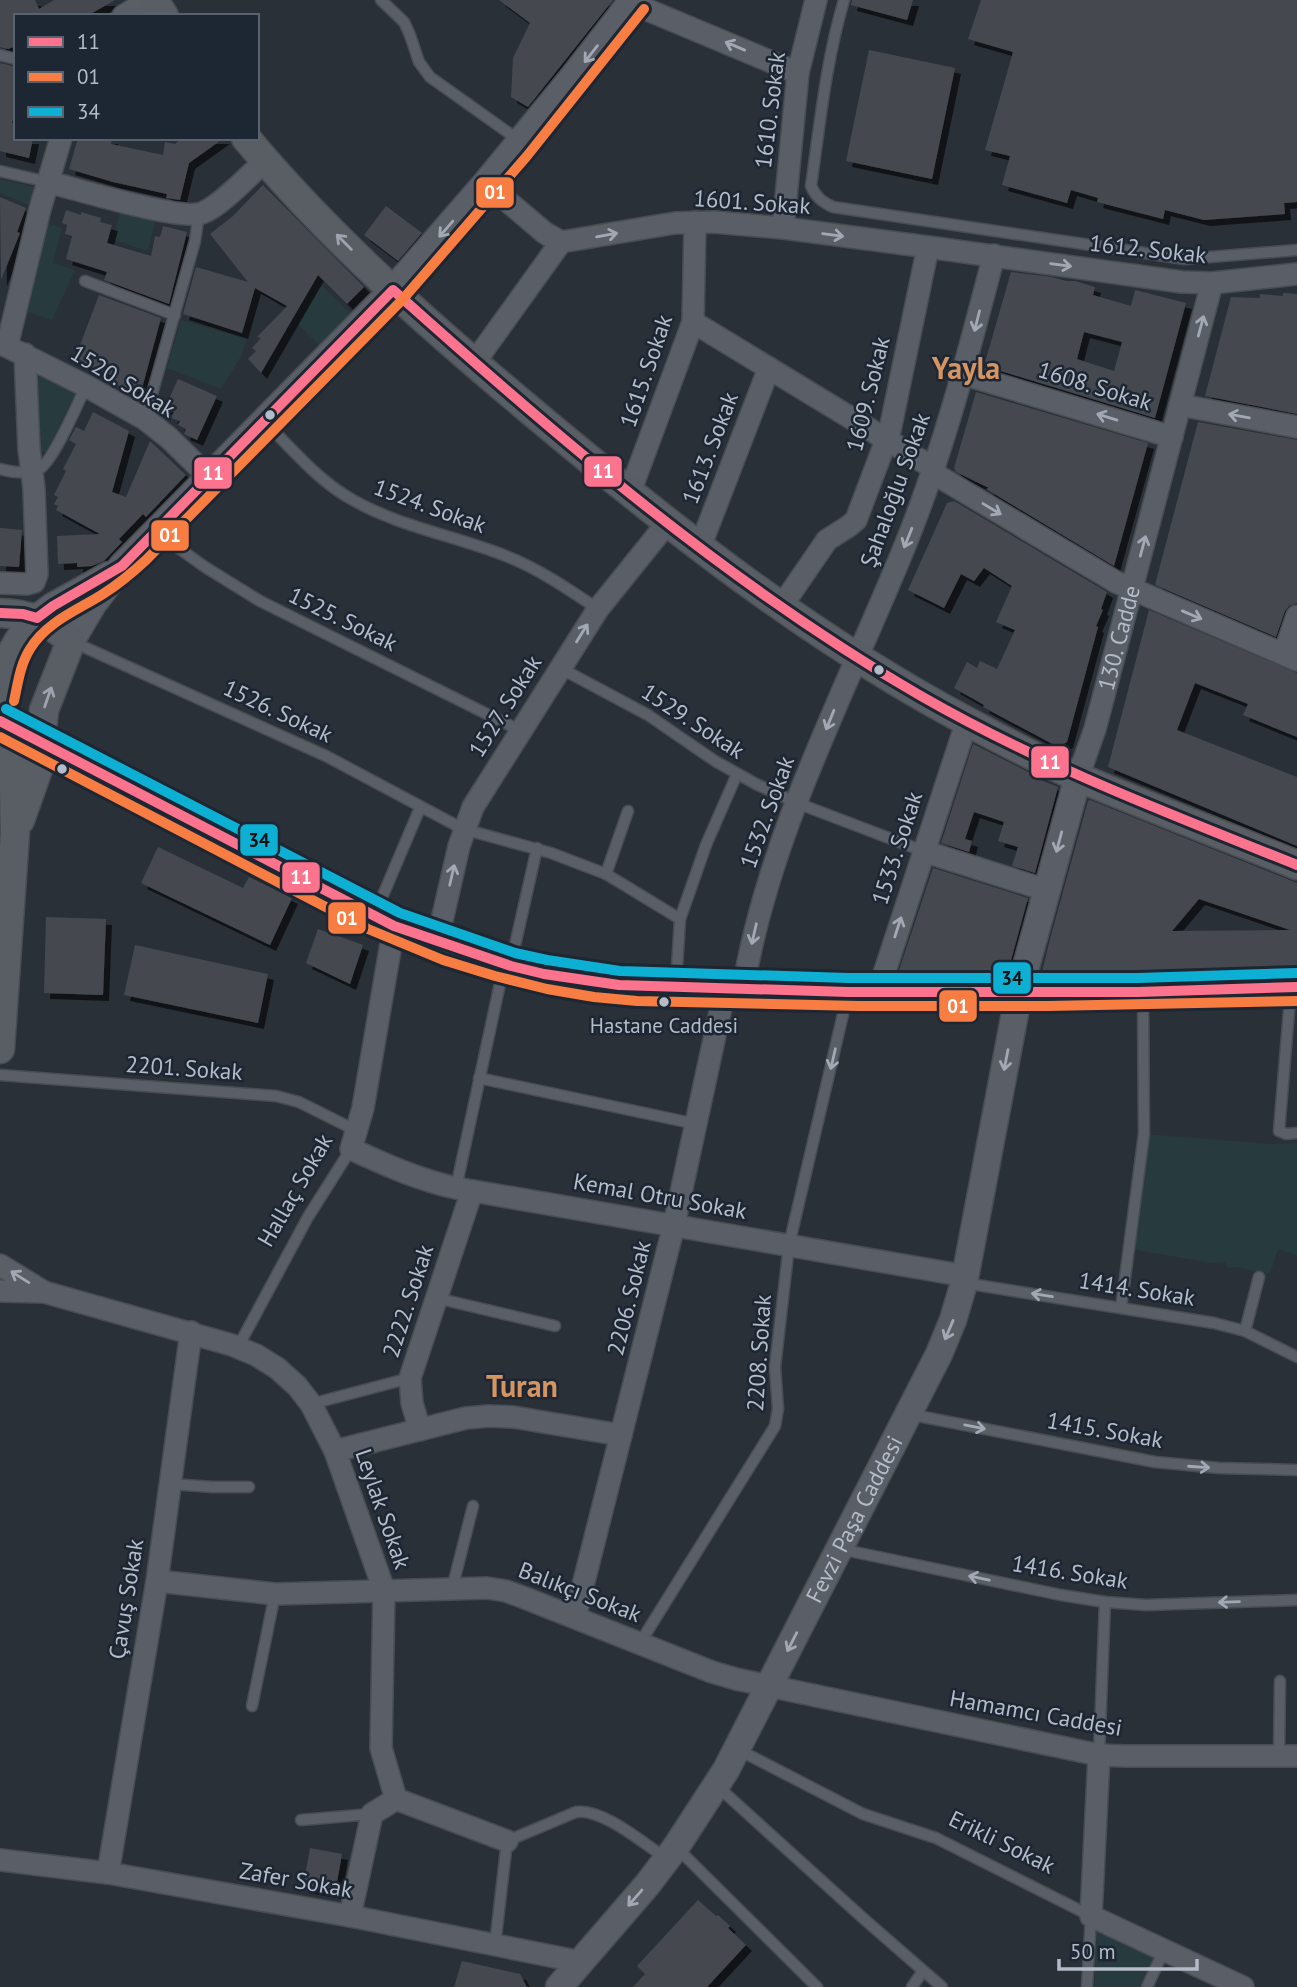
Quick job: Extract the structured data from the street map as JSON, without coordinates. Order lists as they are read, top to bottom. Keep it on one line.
{"streets":{"street":["1610. Sokak","1601. Sokak","1612. Sokak","1615. Sokak","1520. Sokak","1608. Sokak","1609. Sokak","1613. Sokak","Şahaloğlu Sokak","130. Cadde","1527. Sokak","1532. Sokak","1533. Sokak","Hallaç Sokak","Kemal Otru Sokak","2206. Sokak","2222. Sokak","Leylak Sokak","Fevzi Paşa Caddesi","Balıkçı Sokak","Çavuş Sokak","Hamamcı Caddesi","Erikli Sokak","Zafer Sokak"],"lane":["1524. Sokak","1525. Sokak","1526. Sokak","1529. Sokak","2201. Sokak","1414. Sokak","2208. Sokak","1415. Sokak","1416. Sokak"]},"crossings":[["1610. Sokak","1601. Sokak"],["1601. Sokak","1612. Sokak"],["1601. Sokak","1615. Sokak"],["1601. Sokak","1609. Sokak"],["1601. Sokak","Şahaloğlu Sokak"],["1612. Sokak","Şahaloğlu Sokak"],["1612. Sokak","130. Cadde"],["1608. Sokak","Şahaloğlu Sokak"],["1608. Sokak","130. Cadde"],["Şahaloğlu Sokak","1532. Sokak"],["1524. Sokak","1527. Sokak"],["1525. Sokak","1527. Sokak"],["130. Cadde","Fevzi Paşa Caddesi"],["1527. Sokak","1526. Sokak"],["1527. Sokak","1529. Sokak"],["1529. Sokak","1532. Sokak"],["1529. Sokak","1533. Sokak"],["1532. Sokak","2206. Sokak"],["2201. Sokak","Hallaç Sokak"],["2201. Sokak","Kemal Otru Sokak"],["Hallaç Sokak","Kemal Otru Sokak"],["Hallaç Sokak","Leylak Sokak"],["Kemal Otru Sokak","1414. Sokak"],["Kemal Otru Sokak","2206. Sokak"],["Kemal Otru Sokak","2222. Sokak"],["Kemal Otru Sokak","2208. Sokak"],["Kemal Otru Sokak","Fevzi Paşa Caddesi"],["1414. Sokak","Fevzi Paşa Caddesi"],["2206. Sokak","Balıkçı Sokak"],["2208. Sokak","Balıkçı Sokak"],["1415. Sokak","Fevzi Paşa Caddesi"],["Leylak Sokak","Balıkçı Sokak"],["Leylak Sokak","Çavuş Sokak"],["Fevzi Paşa Caddesi","1416. Sokak"],["Fevzi Paşa Caddesi","Balıkçı Sokak"],["Fevzi Paşa Caddesi","Hamamcı Caddesi"],["Fevzi Paşa Caddesi","Erikli Sokak"],["Fevzi Paşa Caddesi","Zafer Sokak"],["Balıkçı Sokak","Çavuş Sokak"],["Balıkçı Sokak","Hamamcı Caddesi"],["Çavuş Sokak","Zafer Sokak"]],"one_way":["1601. Sokak","1612. Sokak","Şahaloğlu Sokak","1527. Sokak","1532. Sokak","1533. Sokak","1414. Sokak","2208. Sokak","1415. Sokak","Fevzi Paşa Caddesi","1416. Sokak"],"districts":["Yayla","Turan"],"places":["Hastane Caddesi"],"lines":["transit line 01","transit line 11","transit line 34"],"legend":["11","01","34"],"scale_bar":"50 m"}
